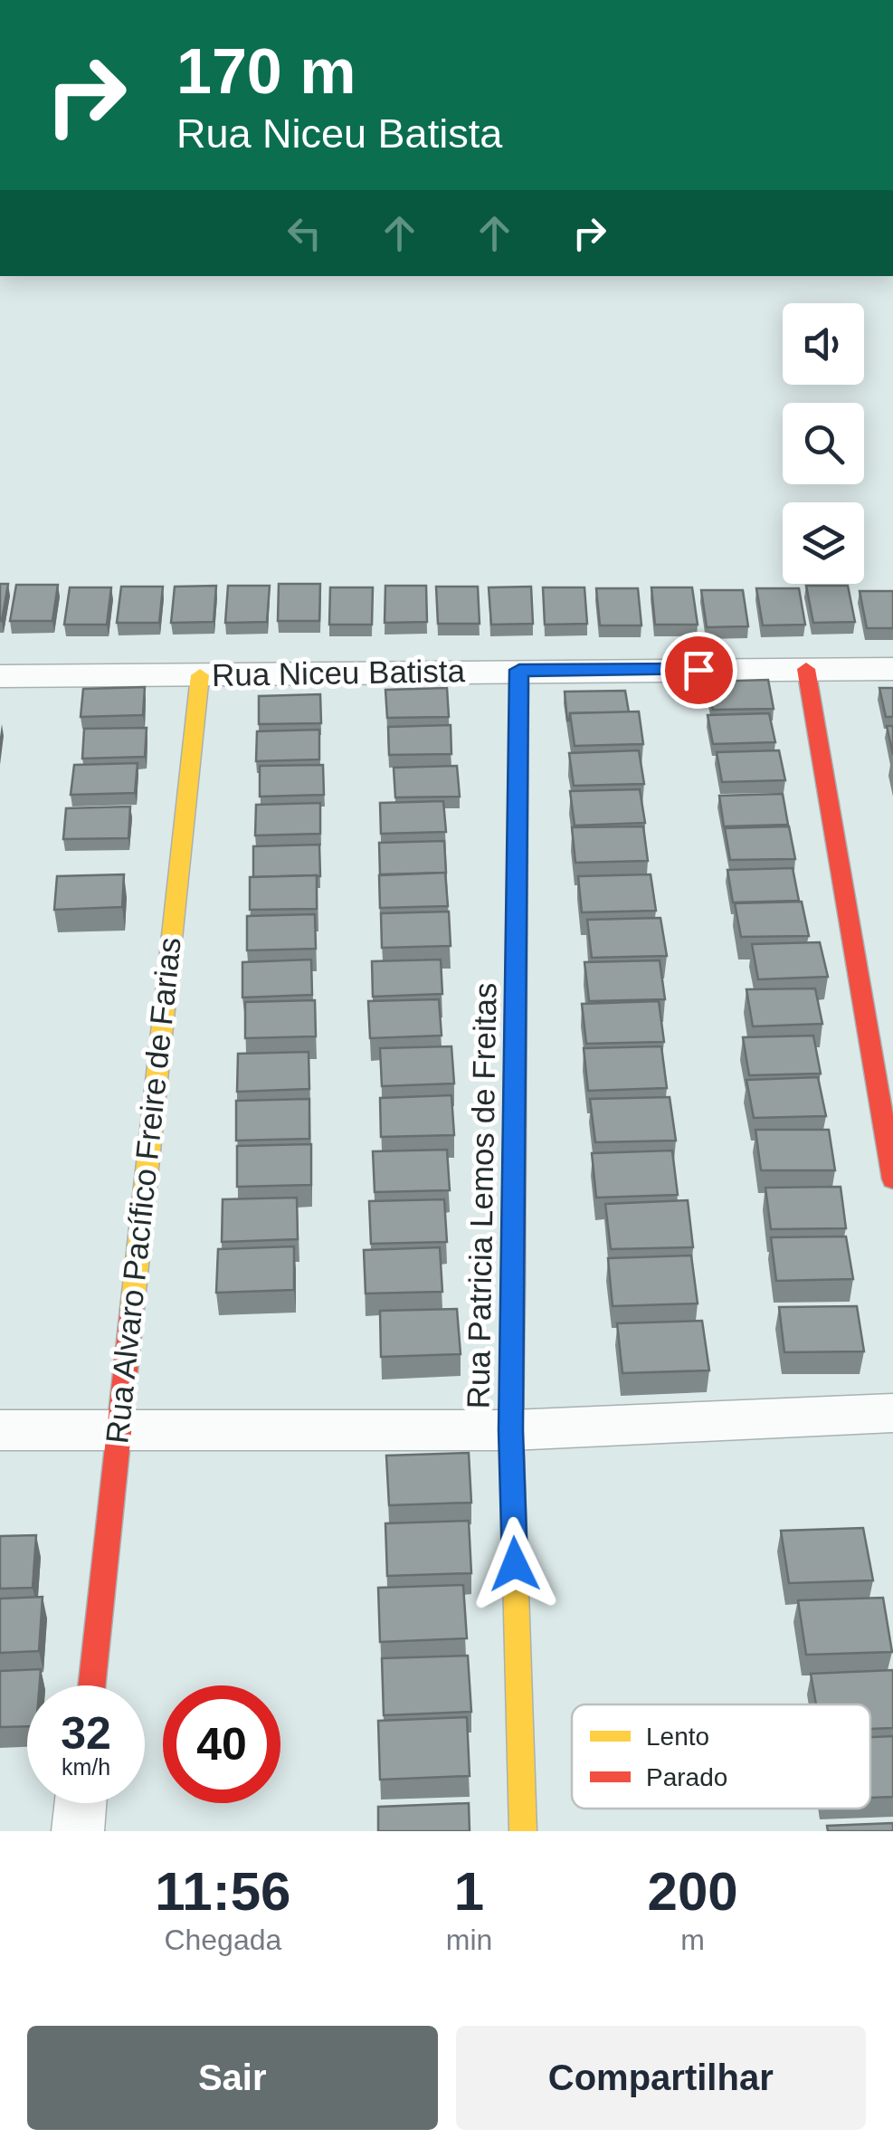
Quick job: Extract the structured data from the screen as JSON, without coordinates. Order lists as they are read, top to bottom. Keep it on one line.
{"streets":{"street":["Rua Niceu Batista","Rua Alvaro Pacífico Freire de Farias","Rua Patricia Lemos de Freitas"]},"crossings":[["Rua Niceu Batista","Rua Alvaro Pacífico Freire de Farias"],["Rua Niceu Batista","Rua Patricia Lemos de Freitas"]],"legend":["Lento","Parado"],"page":{"turn":["170 m","Rua Niceu Batista"],"speed":"32 km/h","limit":"40","eta":["11:56","Chegada","1","min","200","m"],"buttons":["Sair","Compartilhar"]}}
